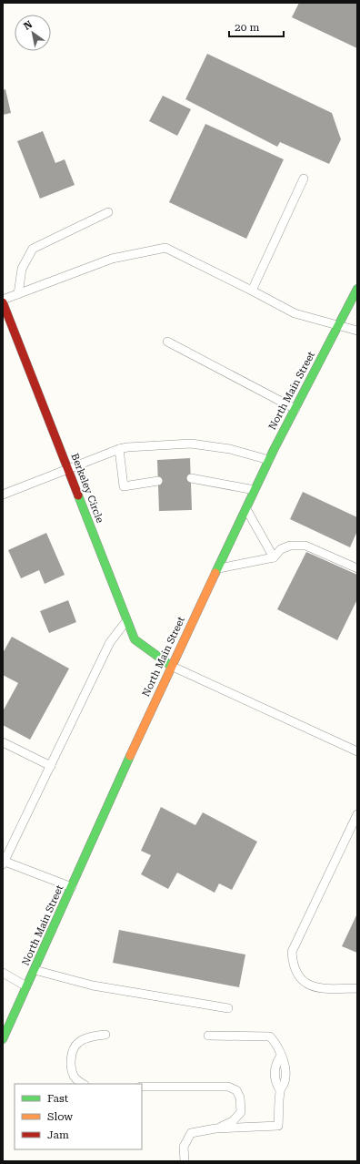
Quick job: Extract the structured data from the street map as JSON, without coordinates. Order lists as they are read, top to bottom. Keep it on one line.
{"streets":{"main road":["North Main Street","Berkeley Circle"]},"crossings":[["North Main Street","Berkeley Circle"]],"legend":["Fast","Slow","Jam"],"scale_bar":"20 m","north":"top left"}
